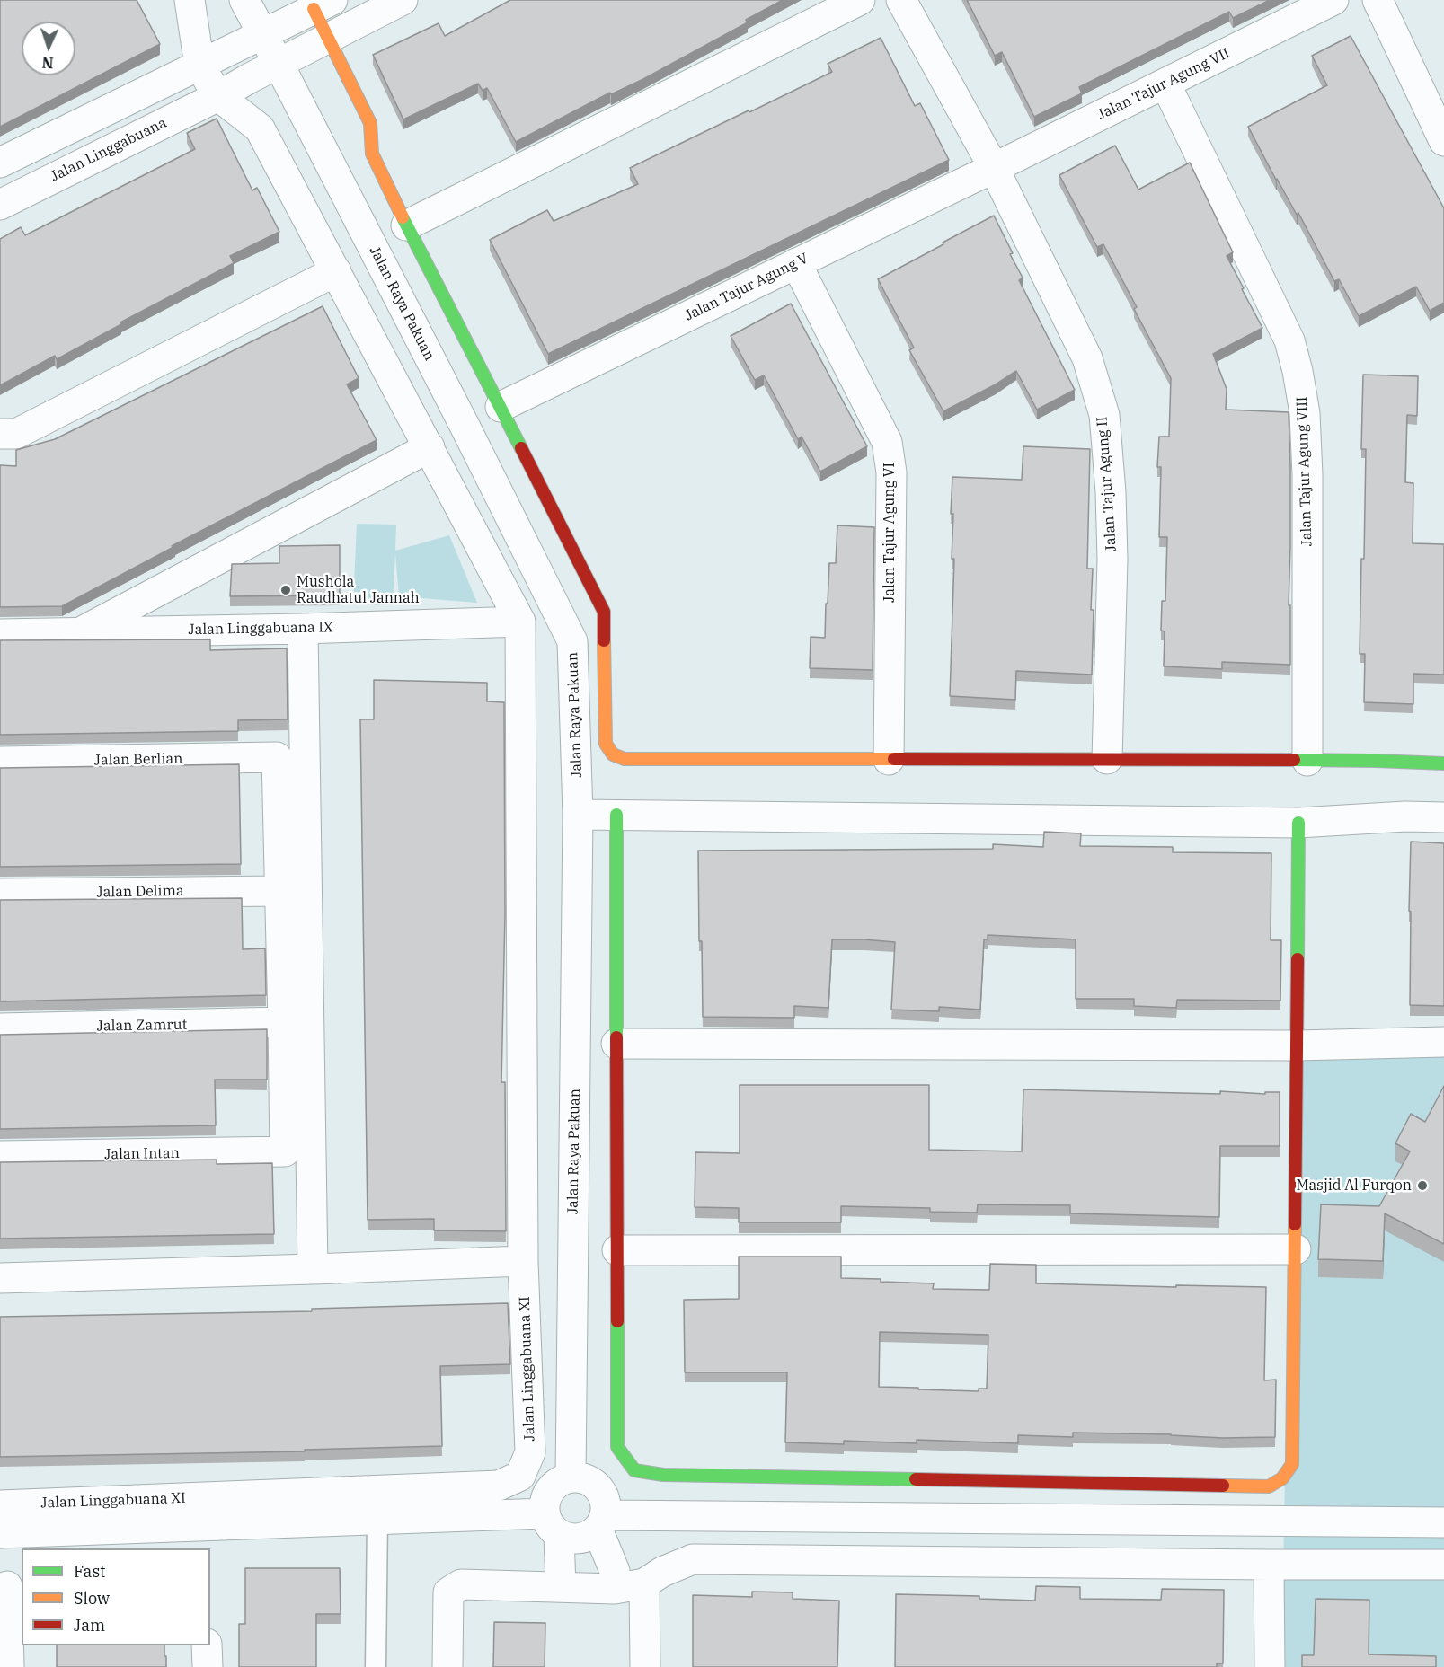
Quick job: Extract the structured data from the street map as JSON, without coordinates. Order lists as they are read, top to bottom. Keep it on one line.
{"streets":{"street":["Jalan Tajur Agung VII","Jalan Linggabuana","Jalan Tajur Agung V","Jalan Raya Pakuan","Jalan Tajur Agung VIII","Jalan Tajur Agung II","Jalan Tajur Agung VI","Jalan Linggabuana IX","Jalan Berlian","Jalan Delima","Jalan Zamrut","Jalan Intan","Jalan Linggabuana XI"]},"crossings":[["Jalan Tajur Agung VII","Jalan Tajur Agung V"],["Jalan Tajur Agung VII","Jalan Tajur Agung VIII"],["Jalan Tajur Agung VII","Jalan Tajur Agung II"],["Jalan Linggabuana","Jalan Raya Pakuan"],["Jalan Tajur Agung V","Jalan Tajur Agung II"],["Jalan Tajur Agung V","Jalan Tajur Agung VI"],["Jalan Linggabuana IX","Jalan Linggabuana XI"],["Jalan Berlian","Jalan Delima"],["Jalan Zamrut","Jalan Intan"]],"places":["Mushola Raudhatul Jannah","Masjid Al Furqon"],"legend":["Fast","Slow","Jam"],"north":"bottom"}
